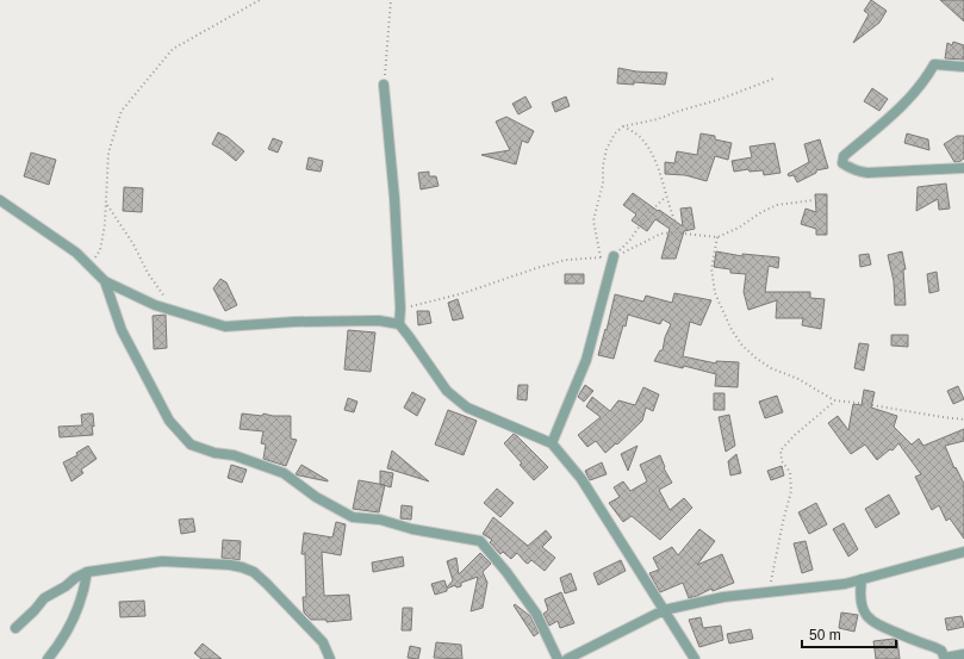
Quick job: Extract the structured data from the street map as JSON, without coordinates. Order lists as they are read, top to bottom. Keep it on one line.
{"scale_bar":"50 m"}
